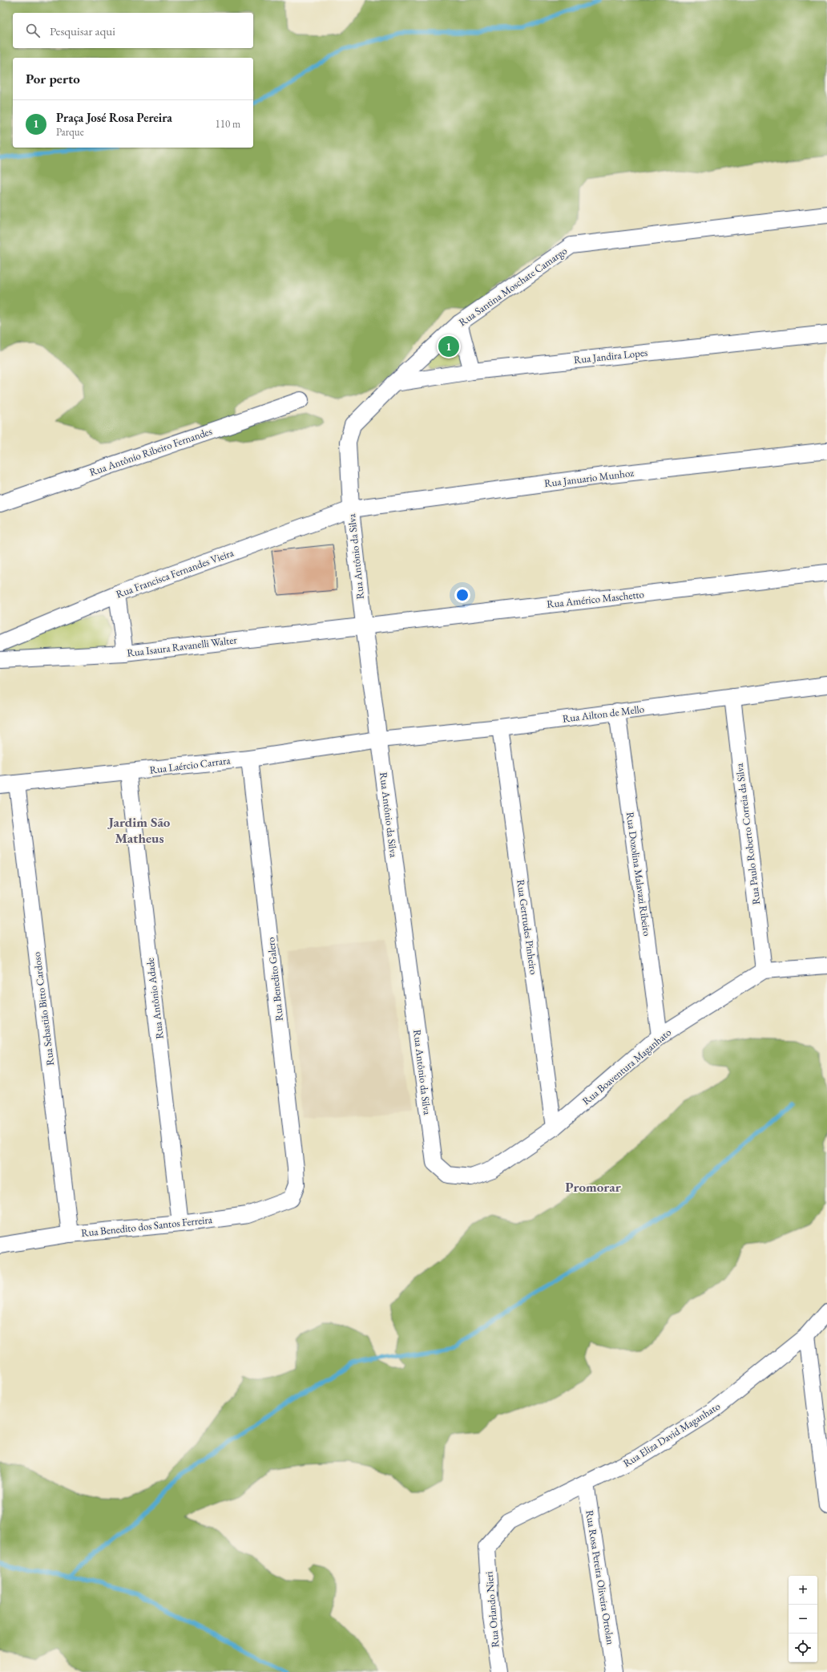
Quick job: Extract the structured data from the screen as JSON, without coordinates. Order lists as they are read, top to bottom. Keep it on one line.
{"streets":{"street":["Rua Santina Moschate Camargo","Rua Jandira Lopes","Rua Antônio Ribeiro Fernandes","Rua Januario Munhoz","Rua Antônio da Silva","Rua Francisca Fernandes Vieira","Rua Américo Maschetto","Rua Isaura Ravanelli Walter","Rua Ailton de Mello","Rua Laércio Carrara","Rua Paulo Roberto Correia da Silva","Rua Dozolina Malavazi Ribeiro","Rua Gertrudes Pinheiro","Rua Benedito Galero","Rua Antônio Adade","Rua Sebastião Bitto Cardoso","Rua Boaventura Maganhato","Rua Benedito dos Santos Ferreira","Rua Eliza David Maganhato","Rua Rosa Pereira Oliveira Ortolan","Rua Orlando Nieri"]},"crossings":[["Rua Santina Moschate Camargo","Rua Jandira Lopes"],["Rua Santina Moschate Camargo","Rua Antônio da Silva"],["Rua Januario Munhoz","Rua Antônio da Silva"],["Rua Januario Munhoz","Rua Francisca Fernandes Vieira"],["Rua Antônio da Silva","Rua Francisca Fernandes Vieira"],["Rua Antônio da Silva","Rua Américo Maschetto"],["Rua Antônio da Silva","Rua Isaura Ravanelli Walter"],["Rua Antônio da Silva","Rua Ailton de Mello"],["Rua Antônio da Silva","Rua Laércio Carrara"],["Rua Antônio da Silva","Rua Boaventura Maganhato"],["Rua Américo Maschetto","Rua Isaura Ravanelli Walter"],["Rua Ailton de Mello","Rua Laércio Carrara"],["Rua Ailton de Mello","Rua Paulo Roberto Correia da Silva"],["Rua Ailton de Mello","Rua Dozolina Malavazi Ribeiro"],["Rua Ailton de Mello","Rua Gertrudes Pinheiro"],["Rua Laércio Carrara","Rua Benedito Galero"],["Rua Laércio Carrara","Rua Antônio Adade"],["Rua Laércio Carrara","Rua Sebastião Bitto Cardoso"],["Rua Paulo Roberto Correia da Silva","Rua Boaventura Maganhato"],["Rua Dozolina Malavazi Ribeiro","Rua Boaventura Maganhato"],["Rua Gertrudes Pinheiro","Rua Boaventura Maganhato"],["Rua Benedito Galero","Rua Benedito dos Santos Ferreira"],["Rua Antônio Adade","Rua Benedito dos Santos Ferreira"],["Rua Sebastião Bitto Cardoso","Rua Benedito dos Santos Ferreira"],["Rua Eliza David Maganhato","Rua Rosa Pereira Oliveira Ortolan"],["Rua Eliza David Maganhato","Rua Orlando Nieri"]],"districts":["Jardim São Matheus","Promorar"],"page":{"search":"Pesquisar aqui","heading":"Por perto","list":[{"mark":"1","name":"Praça José Rosa Pereira","note":"Parque","value":"110 m"}],"pins":"1","map_buttons":["+","−"]}}
